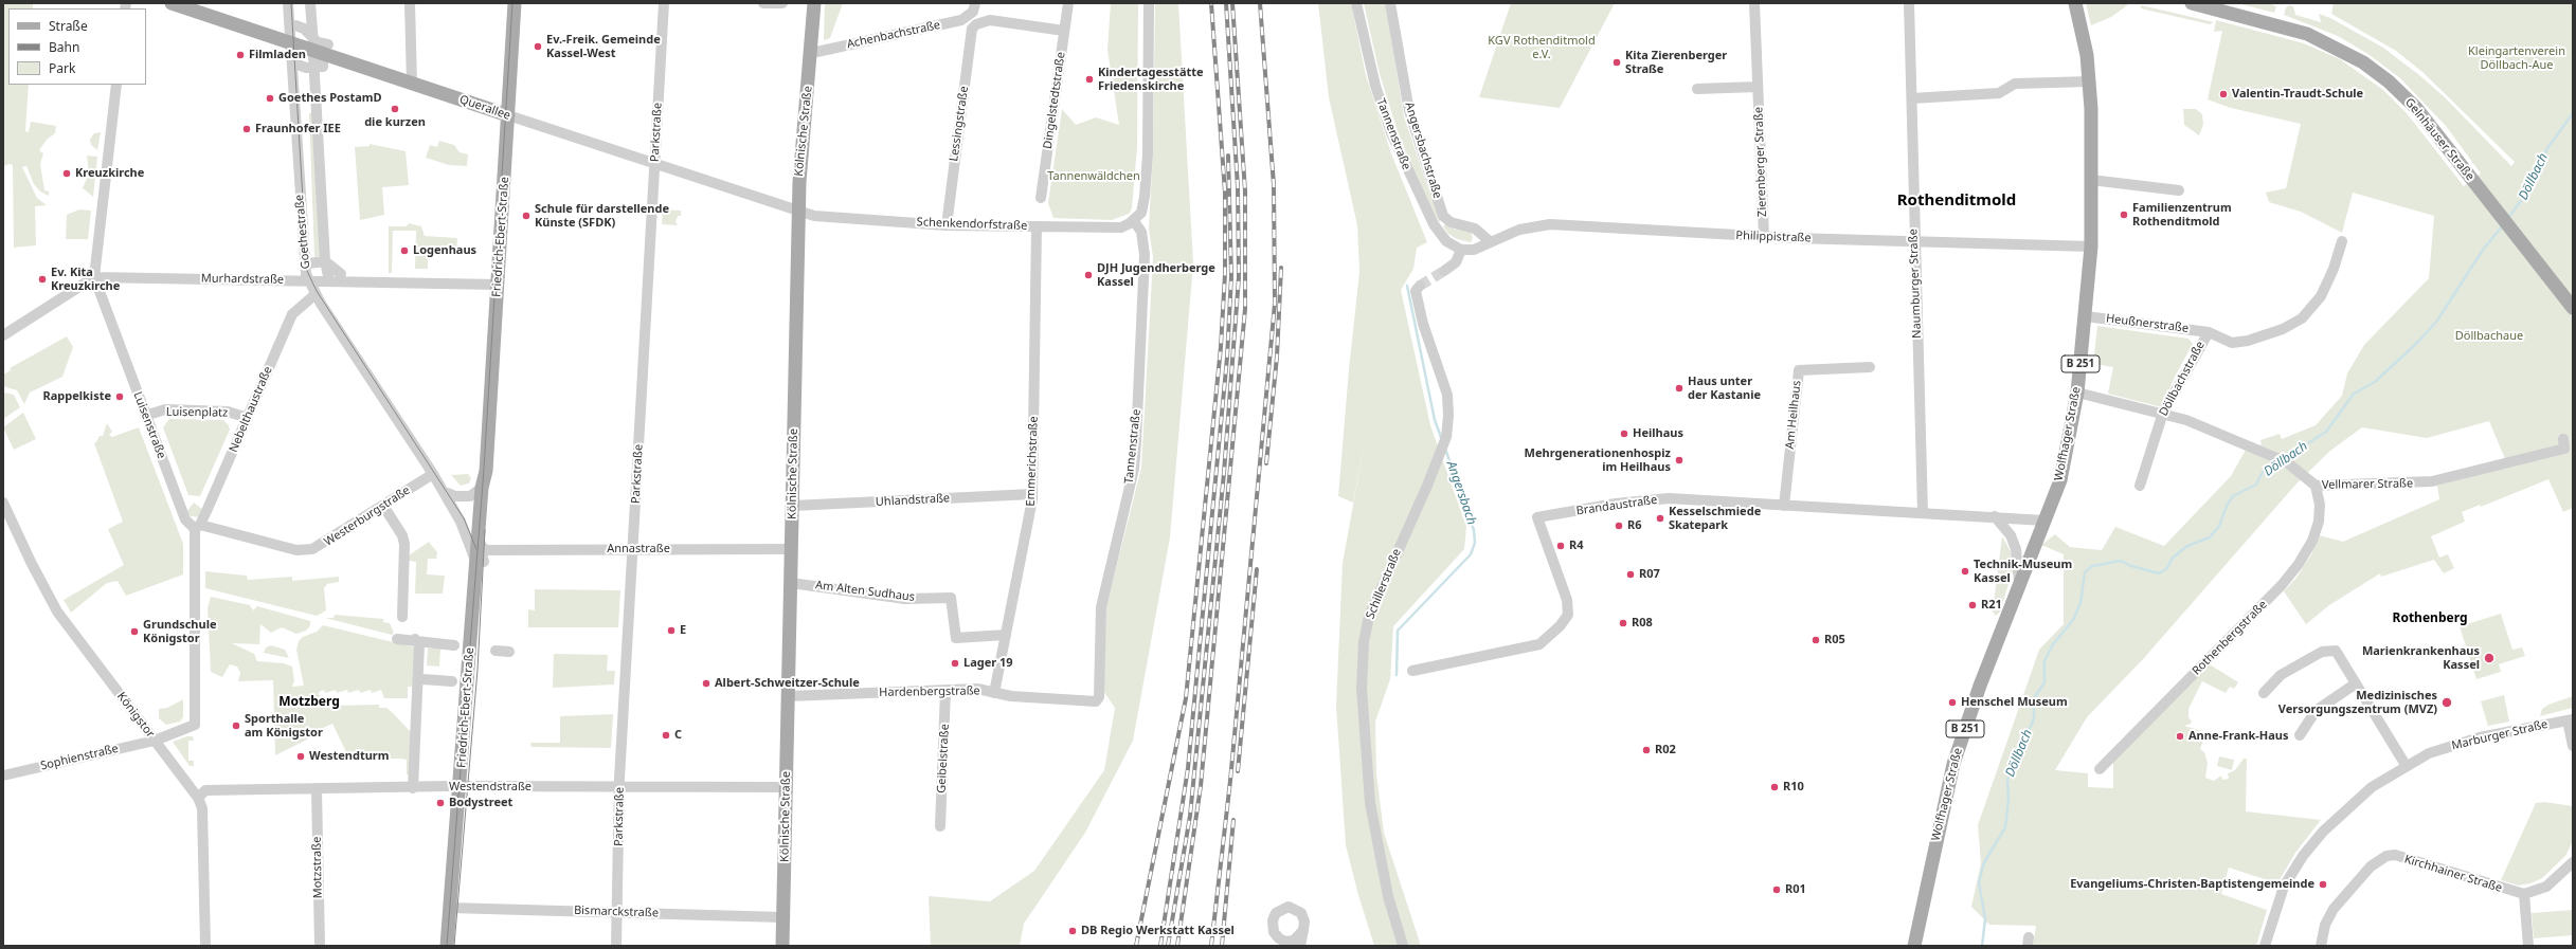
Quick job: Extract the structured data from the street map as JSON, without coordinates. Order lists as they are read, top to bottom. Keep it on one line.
{"streets":{"main road":["Querallee","Kölnische Straße","Gelnhäuser Straße","Friedrich-Ebert-Straße","B 251","Wolfhager Straße"],"street":["Achenbachstraße","Dingelstedtstraße","Lessingstraße","Parkstraße","Tannenstraße","Angersbachstraße","Zierenberger Straße","Schenkendorfstraße","Goethestraße","Philippistraße","Murhardstraße","Naumburger Straße","Heußnerstraße","Döllbachstraße","Nebelthaustraße","Luisenplatz","Am Heilhaus","Luisenstraße","Emmerichstraße","Vellmarer Straße","Uhlandstraße","Brandaustraße","Westerburgstraße","Annastraße","Schillerstraße","Am Alten Sudhaus","Rothenbergstraße","Hardenbergstraße","Königstor","Marburger Straße","Sophienstraße","Geibelstraße","Westendstraße","Motzstraße","Kirchhainer Straße","Bismarckstraße"]},"crossings":[["Achenbachstraße","Kölnische Straße"],["Dingelstedtstraße","Lessingstraße"],["Querallee","Kölnische Straße"],["Querallee","Parkstraße"],["Querallee","Schenkendorfstraße"],["Querallee","Goethestraße"],["Querallee","Friedrich-Ebert-Straße"],["Lessingstraße","Schenkendorfstraße"],["Kölnische Straße","Schenkendorfstraße"],["Kölnische Straße","Uhlandstraße"],["Kölnische Straße","Annastraße"],["Kölnische Straße","Am Alten Sudhaus"],["Kölnische Straße","Hardenbergstraße"],["Kölnische Straße","Westendstraße"],["Kölnische Straße","Bismarckstraße"],["Parkstraße","Annastraße"],["Parkstraße","Westendstraße"],["Parkstraße","Bismarckstraße"],["Tannenstraße","Schenkendorfstraße"],["Tannenstraße","Philippistraße"],["Tannenstraße","Hardenbergstraße"],["Angersbachstraße","Philippistraße"],["Zierenberger Straße","Philippistraße"],["Schenkendorfstraße","Emmerichstraße"],["Goethestraße","Friedrich-Ebert-Straße"],["Goethestraße","Murhardstraße"],["Goethestraße","Nebelthaustraße"],["Goethestraße","Westerburgstraße"],["Goethestraße","Annastraße"],["Friedrich-Ebert-Straße","Murhardstraße"],["Friedrich-Ebert-Straße","Annastraße"],["Friedrich-Ebert-Straße","Westendstraße"],["Friedrich-Ebert-Straße","Bismarckstraße"],["Philippistraße","Naumburger Straße"],["Philippistraße","Wolfhager Straße"],["Murhardstraße","Luisenstraße"],["Naumburger Straße","Brandaustraße"],["Heußnerstraße","Döllbachstraße"],["Heußnerstraße","Wolfhager Straße"],["Döllbachstraße","Vellmarer Straße"],["Nebelthaustraße","Luisenplatz"],["Nebelthaustraße","Luisenstraße"],["Nebelthaustraße","Westerburgstraße"],["Luisenplatz","Luisenstraße"],["Am Heilhaus","Brandaustraße"],["Luisenstraße","Westerburgstraße"],["Wolfhager Straße","Vellmarer Straße"],["Wolfhager Straße","Brandaustraße"],["Emmerichstraße","Uhlandstraße"],["Emmerichstraße","Am Alten Sudhaus"],["Emmerichstraße","Hardenbergstraße"],["Vellmarer Straße","Rothenbergstraße"],["Hardenbergstraße","Geibelstraße"],["Königstor","Sophienstraße"],["Königstor","Westendstraße"],["Westendstraße","Motzstraße"]],"districts":["Rothenditmold","Rothenberg","Motzberg"],"water":["Döllbach","Angersbach"],"parks":["KGV Rothenditmold e.V.","Kleingartenverein Döllbach-Aue","Tannenwäldchen","Döllbachaue"],"places":["Ev.-Freik. Gemeinde Kassel-West","Filmladen","Kita Zierenberger Straße","Kindertagesstätte Friedenskirche","Valentin-Traudt-Schule","Goethes PostamD","die kurzen","Fraunhofer IEE","Kreuzkirche","Familienzentrum Rothenditmold","Schule für darstellende Künste (SFDK)","Logenhaus","DJH Jugendherberge Kassel","Ev. Kita Kreuzkirche","Haus unter der Kastanie","Rappelkiste","Heilhaus","Mehrgenerationenhospiz im Heilhaus","Kesselschmiede Skatepark","R6","R4","Technik-Museum Kassel","R07","R21","R08","E","Grundschule Königstor","R05","Marienkrankenhaus Kassel","Lager 19","Albert-Schweitzer-Schule","Henschel Museum","Medizinisches Versorgungszentrum (MVZ)","Sporthalle am Königstor","C","Anne-Frank-Haus","R02","Westendturm","R10","Bodystreet","Evangeliums-Christen-Baptistengemeinde","R01","DB Regio Werkstatt Kassel"],"legend":["Straße","Bahn","Park"]}
